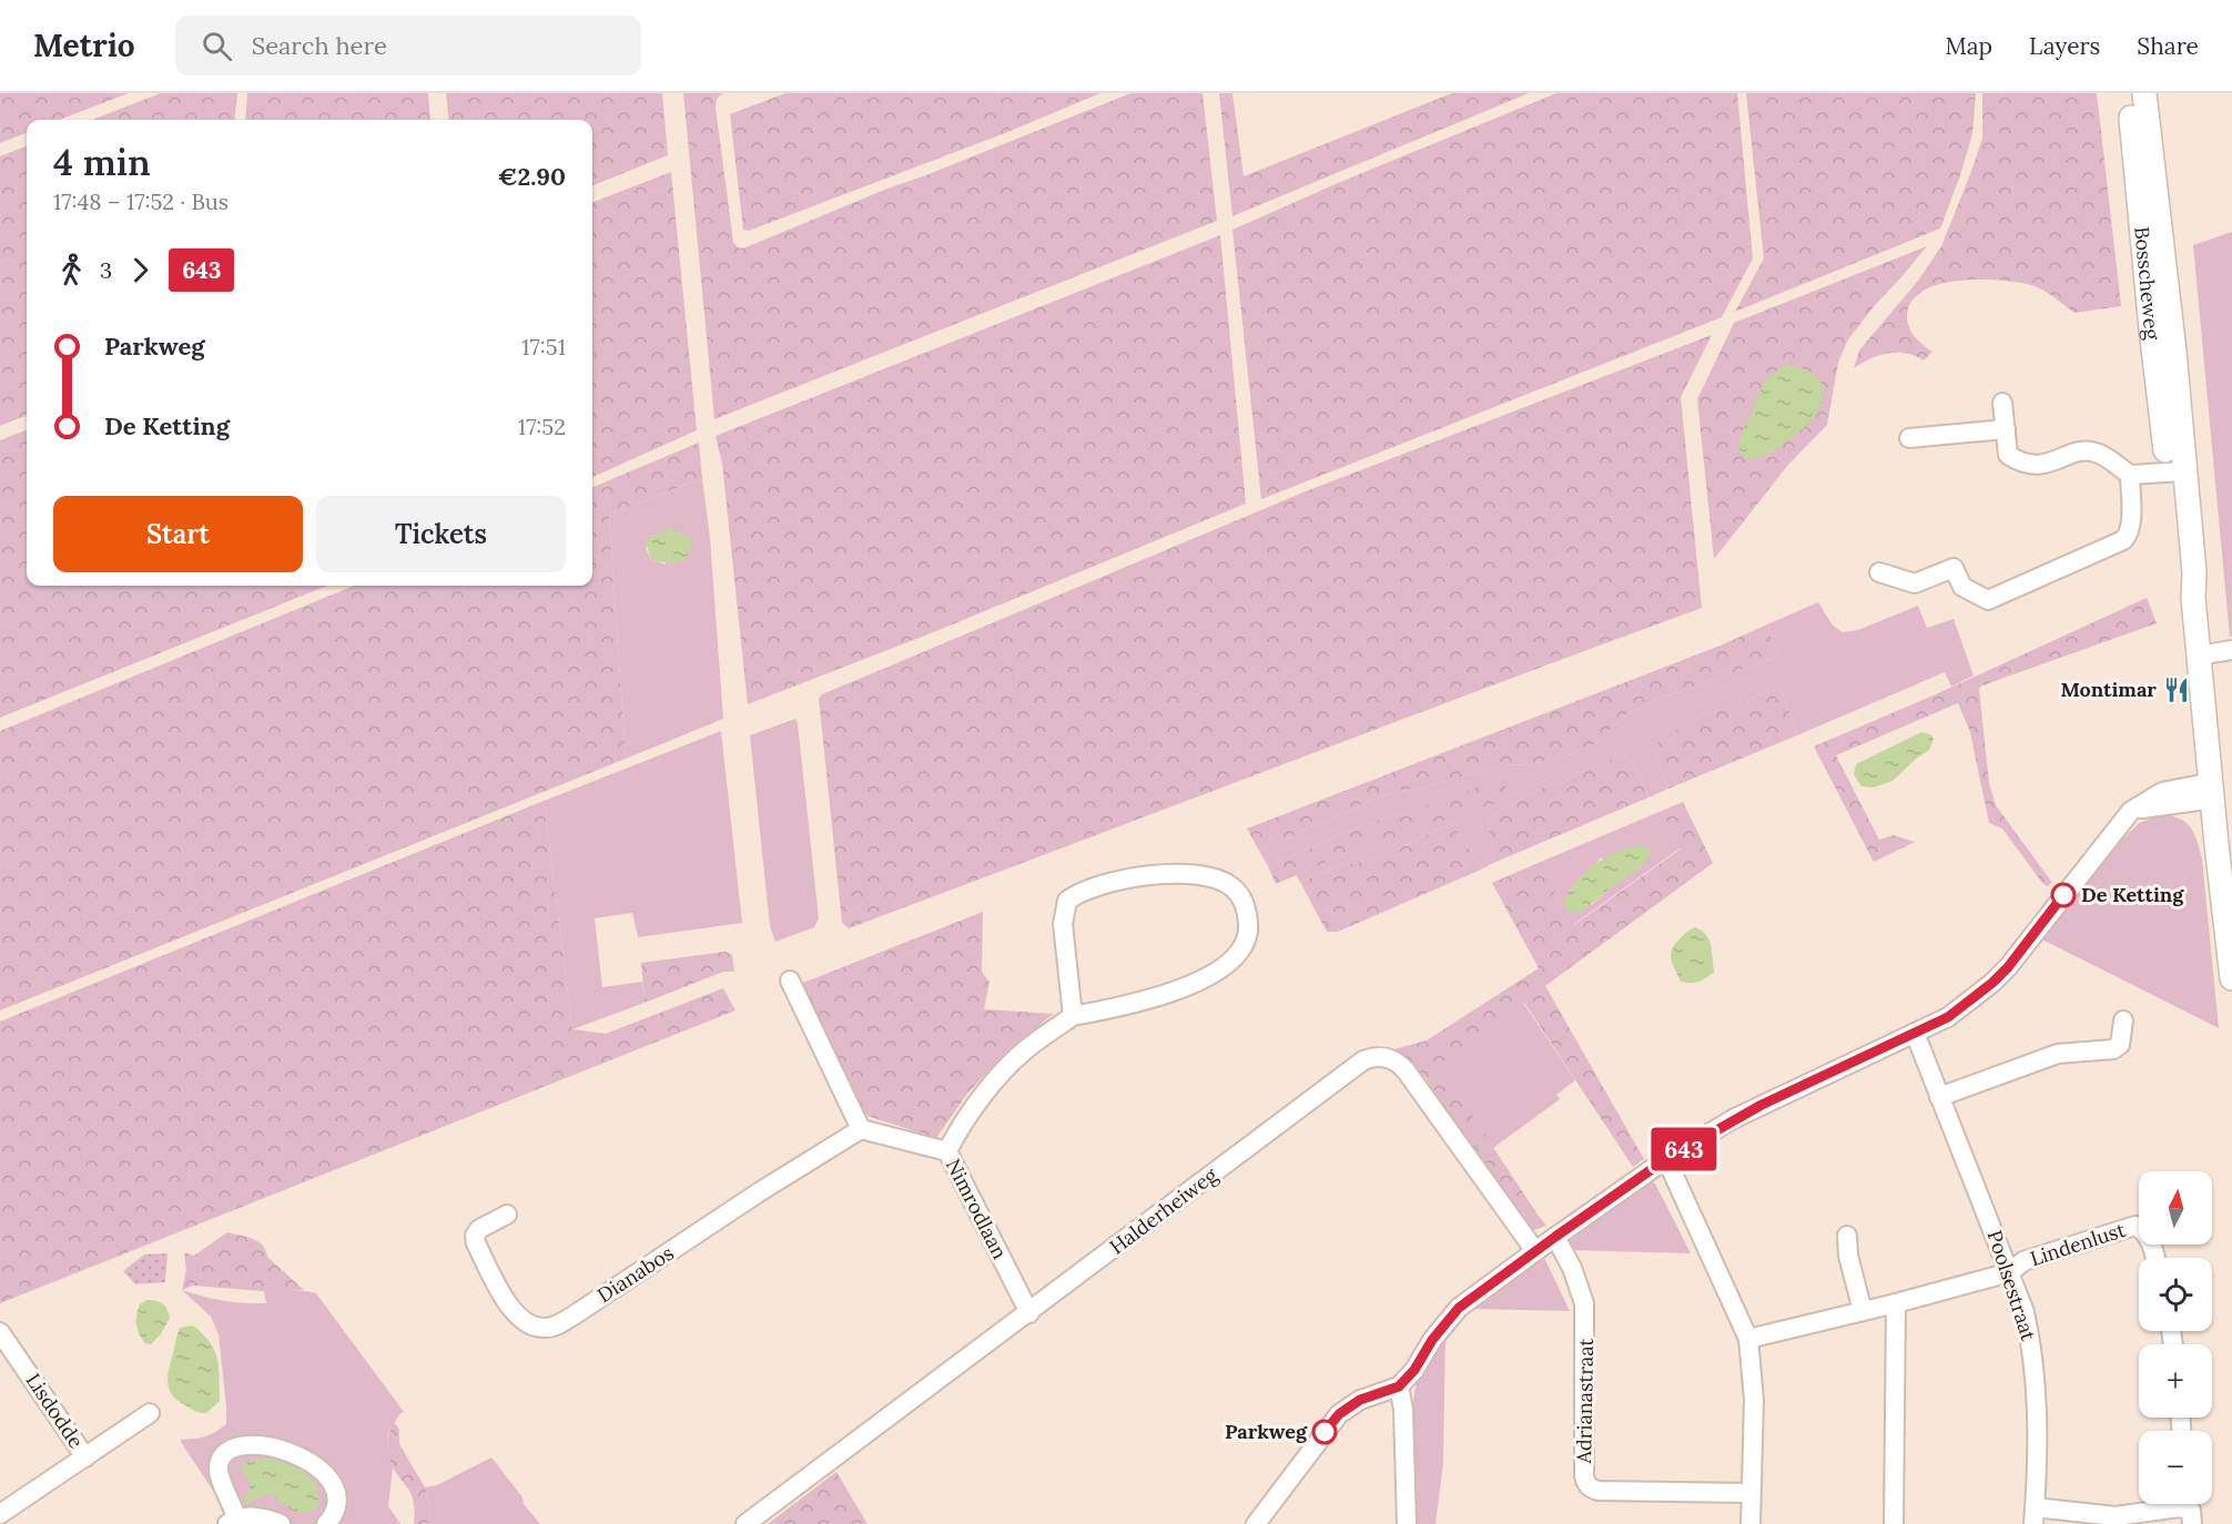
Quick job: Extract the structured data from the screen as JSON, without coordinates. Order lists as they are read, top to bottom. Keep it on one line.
{"streets":{"main road":["Bosscheweg"],"street":["Nimrodlaan","Halderheiweg","Lindenlust","Dianabos","Poolsestraat","Adrianastraat","Lisdodde"]},"crossings":[["Nimrodlaan","Halderheiweg"],["Nimrodlaan","Dianabos"],["Lindenlust","Poolsestraat"]],"places":{"restaurant":["Montimar"],"other":["De Ketting","Parkweg"]},"lines":["bus line 643"],"north":"top","page":{"header":"Metrio","search":"Search here","nav":["Map","Layers","Share"],"on_map":"643","heading":["4 min","17:48 – 17:52 · Bus","€2.90"],"legs":["3","643"],"list":[{"name":"Parkweg","value":"17:51"},{"name":"De Ketting","value":"17:52"}],"buttons":["Start","Tickets"],"map_buttons":["+","−"]}}
